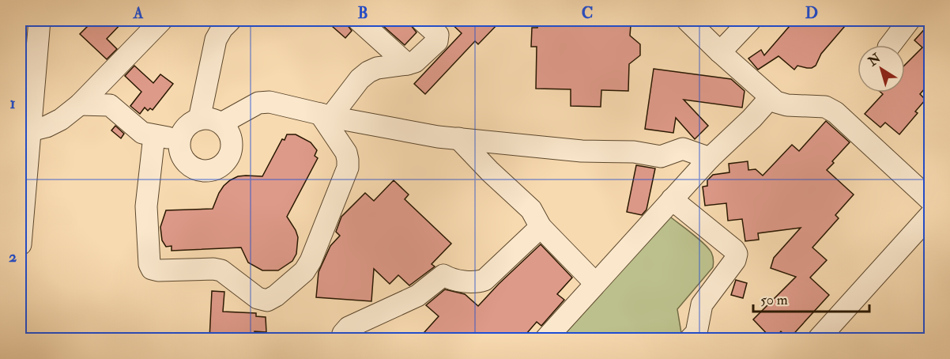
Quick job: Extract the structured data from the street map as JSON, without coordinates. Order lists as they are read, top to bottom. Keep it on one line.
{"scale_bar":"50 m","north":"top left","grid":{"columns":["A","B","C","D"],"rows":["1","2"]}}
